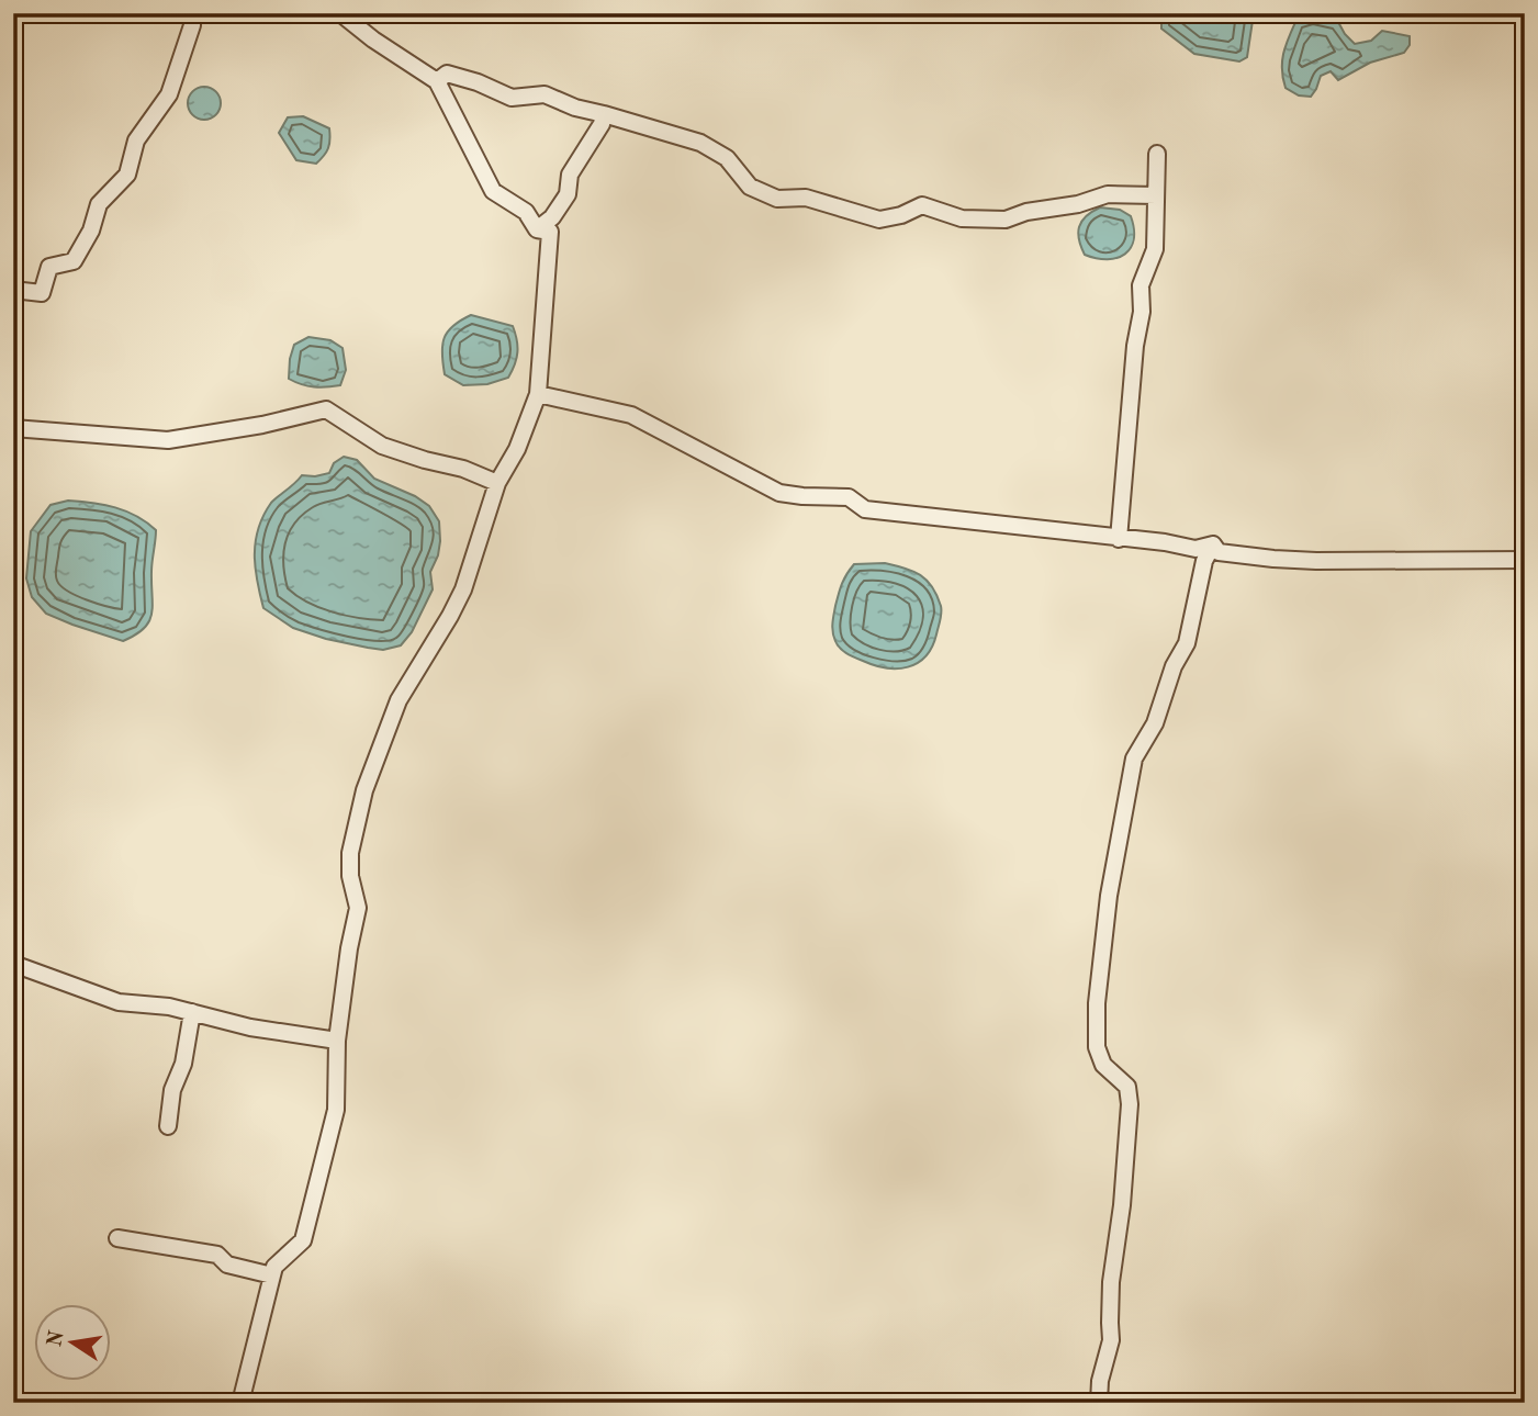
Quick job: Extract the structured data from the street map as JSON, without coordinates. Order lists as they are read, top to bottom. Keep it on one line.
{"north":"left"}
